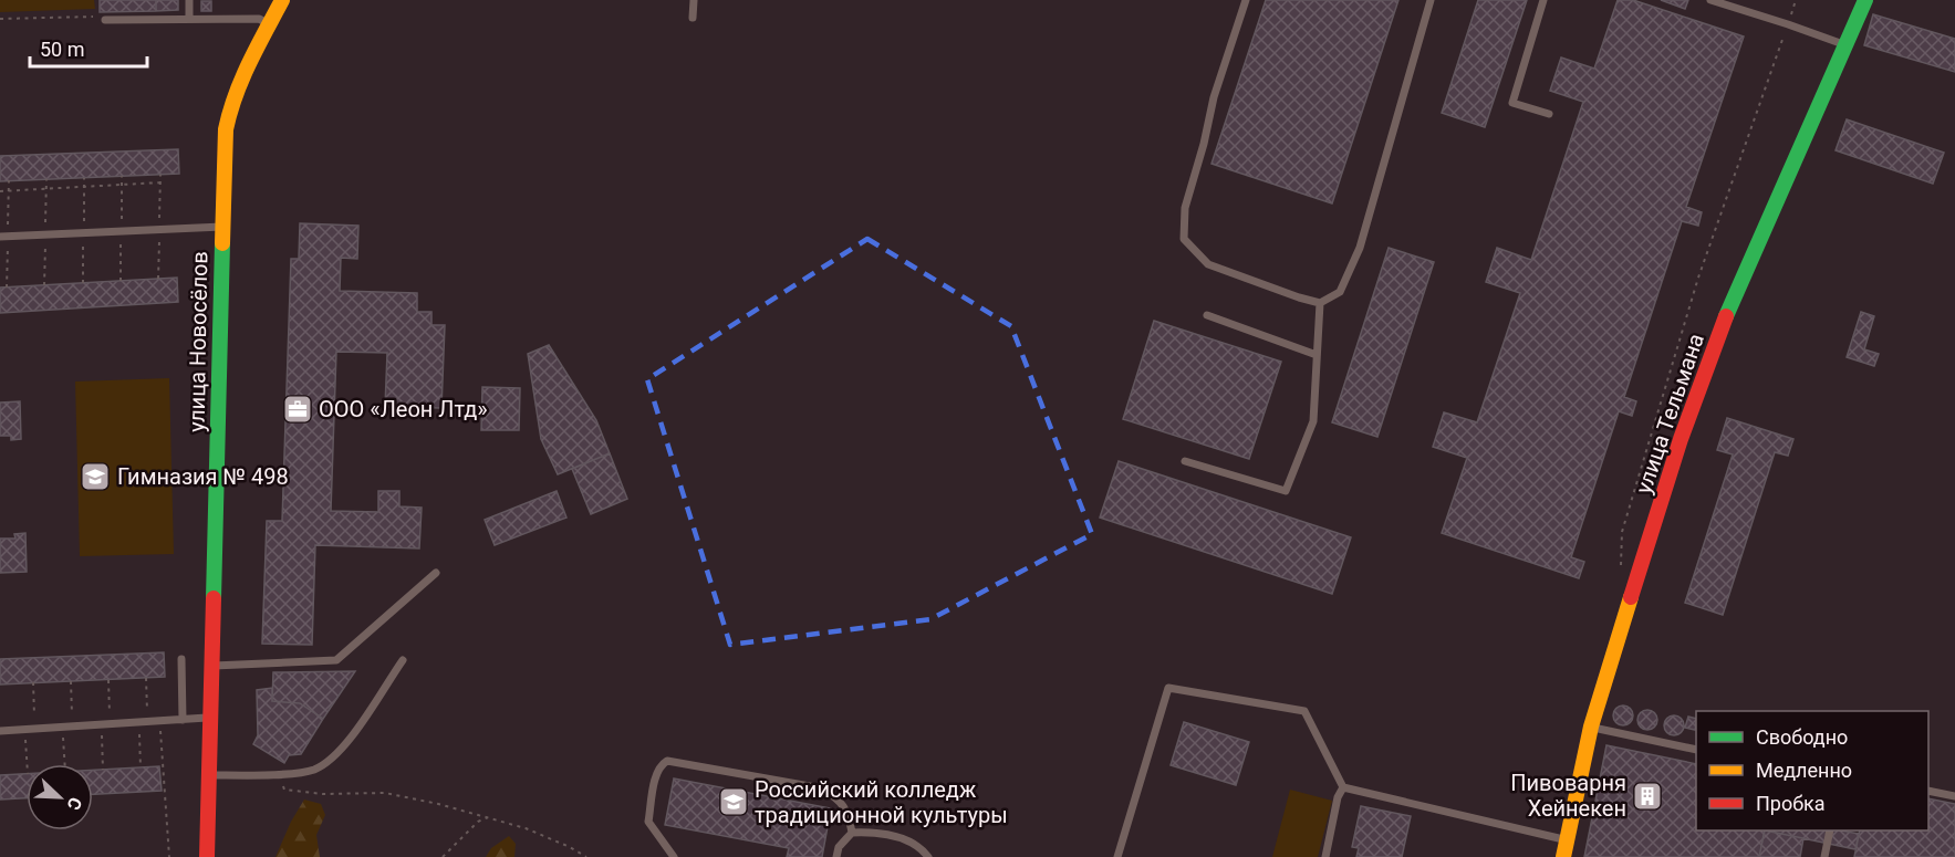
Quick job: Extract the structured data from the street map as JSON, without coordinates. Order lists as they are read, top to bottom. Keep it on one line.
{"streets":{"street":["улица Новосёлов","улица Тельмана"]},"places":{"office":["ООО «Леон Лтд»"],"school or university":["Гимназия № 498","Российский колледж традиционной культуры"],"building":["Пивоварня Хейнекен"]},"legend":["Свободно","Медленно","Пробка"],"scale_bar":"50 m","north":"bottom right"}
